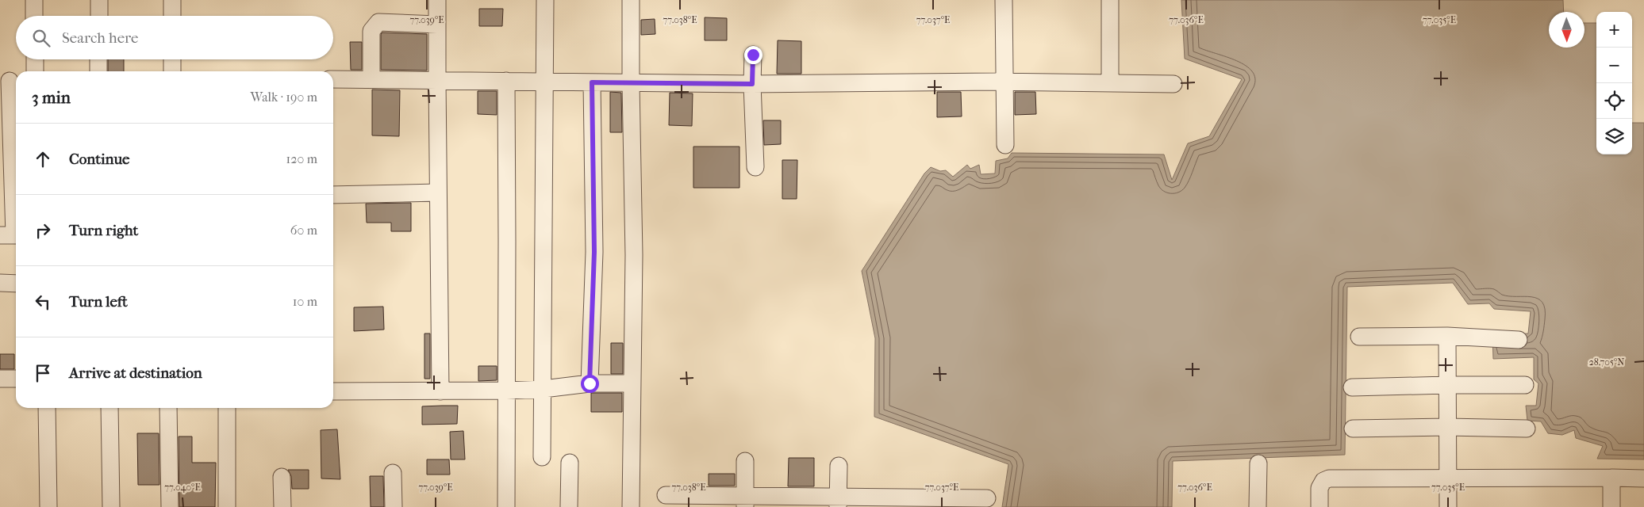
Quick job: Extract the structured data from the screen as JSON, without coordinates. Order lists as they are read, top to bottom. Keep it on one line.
{"north":"bottom","page":{"map_buttons":["+","−"],"search":"Search here","heading":["3 min","Walk · 190 m"],"list":[["Continue","120 m"],["Turn right","60 m"],["Turn left","10 m"],"Arrive at destination"]},"coordinates":["77.039°E","77.038°E","77.037°E","77.036°E","77.035°E","28.705°N","77.040°E"]}
